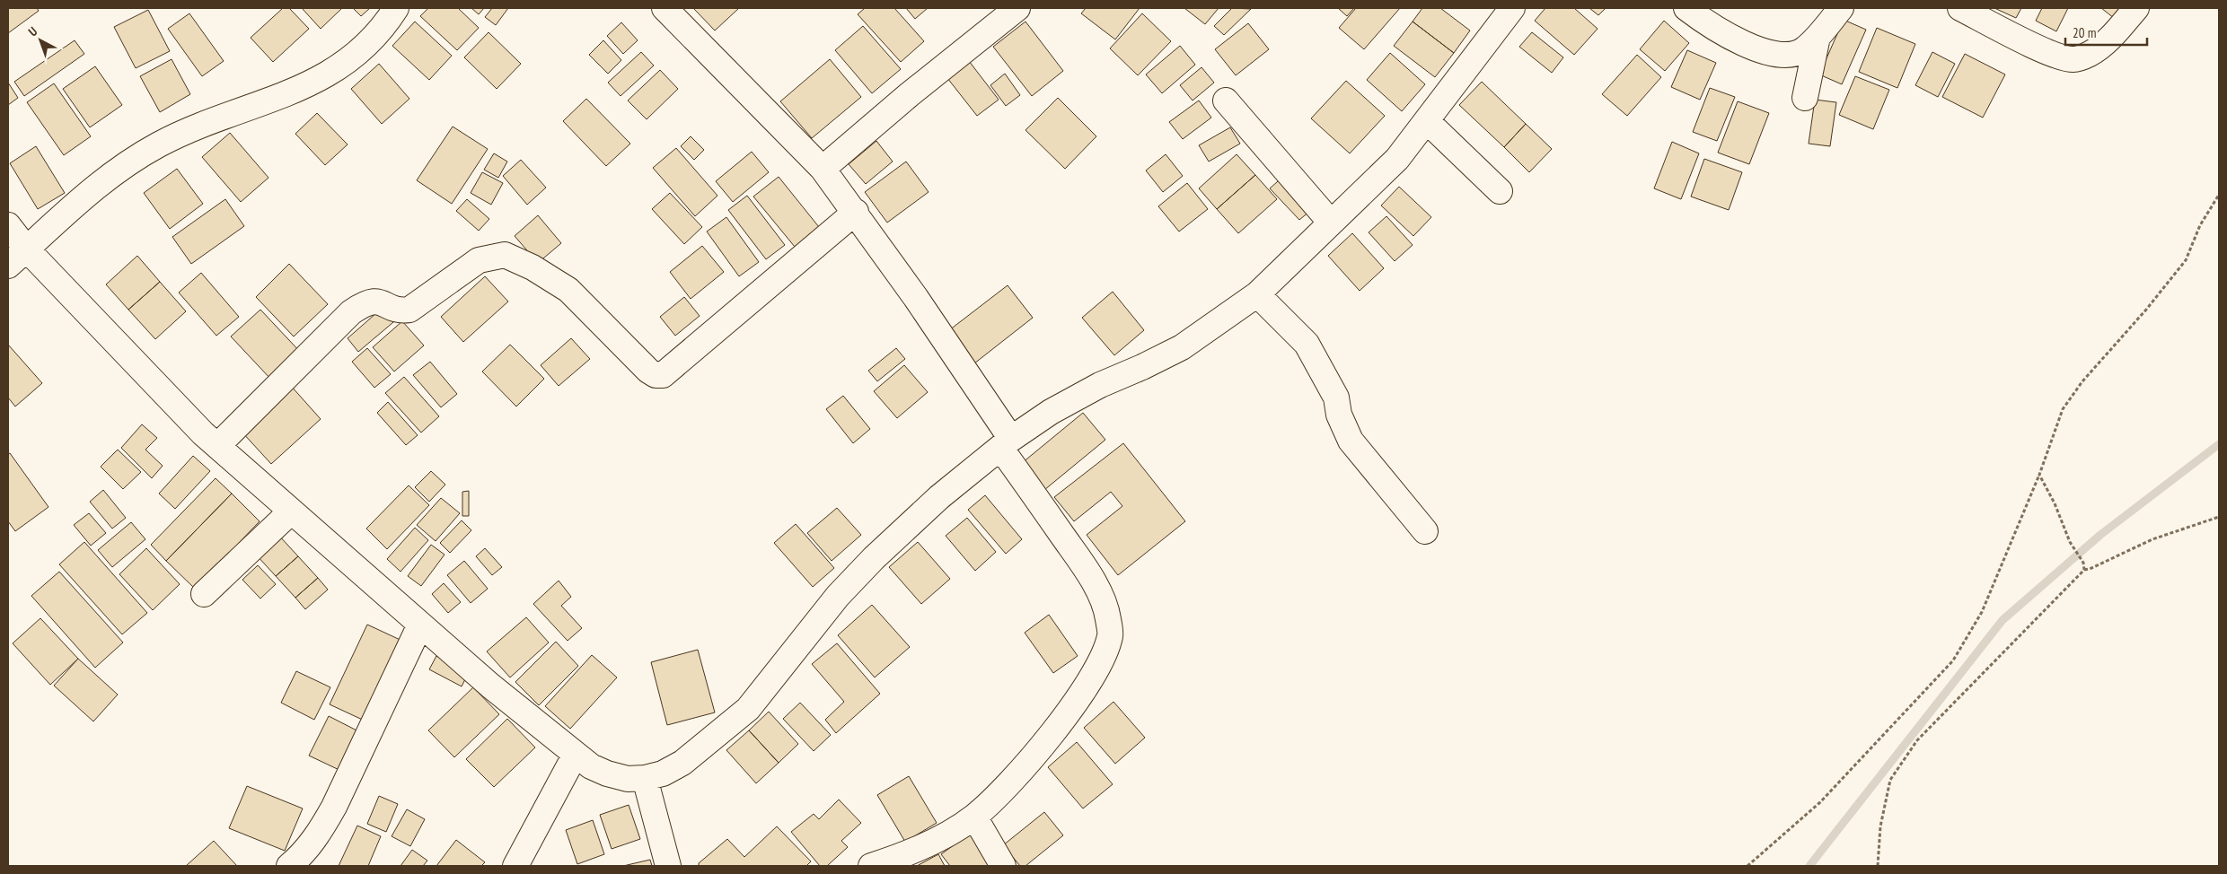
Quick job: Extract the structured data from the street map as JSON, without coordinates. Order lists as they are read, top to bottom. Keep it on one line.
{"scale_bar":"20 m","north":"top left"}
